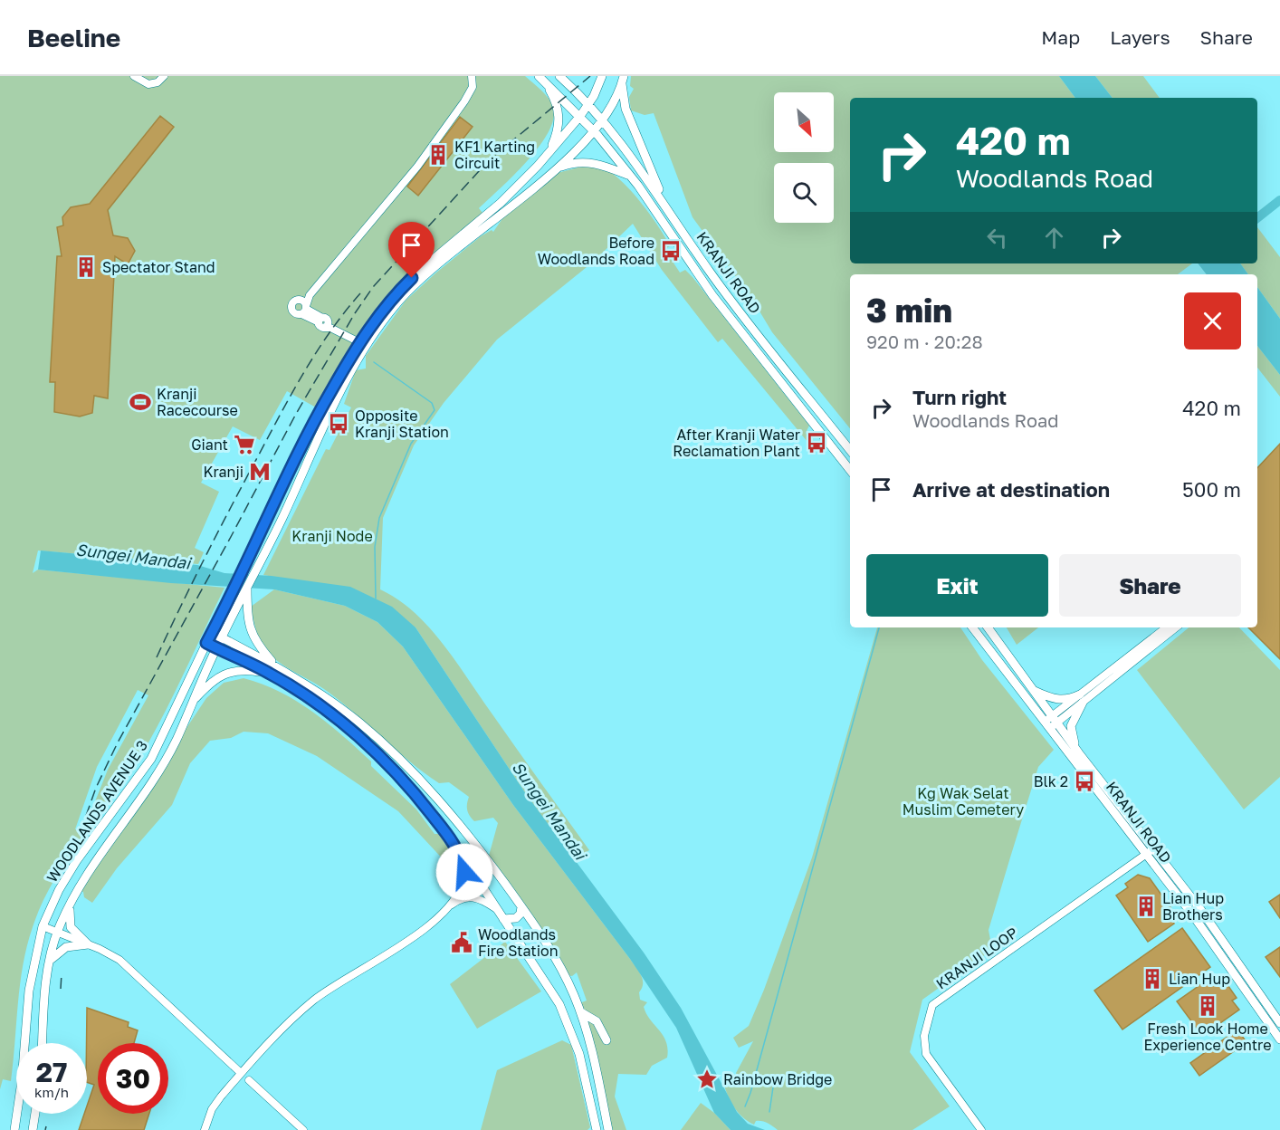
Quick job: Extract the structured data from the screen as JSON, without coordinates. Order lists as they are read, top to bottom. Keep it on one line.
{"streets":{"main road":["KRANJI ROAD","WOODLANDS AVENUE 3"],"street":["KRANJI LOOP"]},"crossings":[["KRANJI ROAD","WOODLANDS AVENUE 3"],["KRANJI ROAD","KRANJI LOOP"]],"water":["Sungei Mandai"],"parks":["Kranji Node","Kg Wak Selat Muslim Cemetery"],"places":{"building":["KF1 Karting Circuit","Spectator Stand","Lian Hup Brothers","Lian Hup","Fresh Look Home Experience Centre"],"bus stop":["Before Woodlands Road","Opposite Kranji Station","After Kranji Water Reclamation Plant","Blk 2"],"sports":["Kranji Racecourse"],"supermarket":["Giant"],"metro station":["Kranji"],"public building":["Woodlands Fire Station"],"place":["Rainbow Bridge"]},"north":"bottom right","page":{"header":"Beeline","nav":["Map","Layers","Share"],"turn":["420 m","Woodlands Road"],"heading":["3 min","920 m · 20:28"],"list":[{"name":"Turn right","note":"Woodlands Road","value":"420 m"},{"name":"Arrive at destination","value":"500 m"}],"buttons":["Exit","Share"],"speed":"27 km/h","limit":"30"}}
